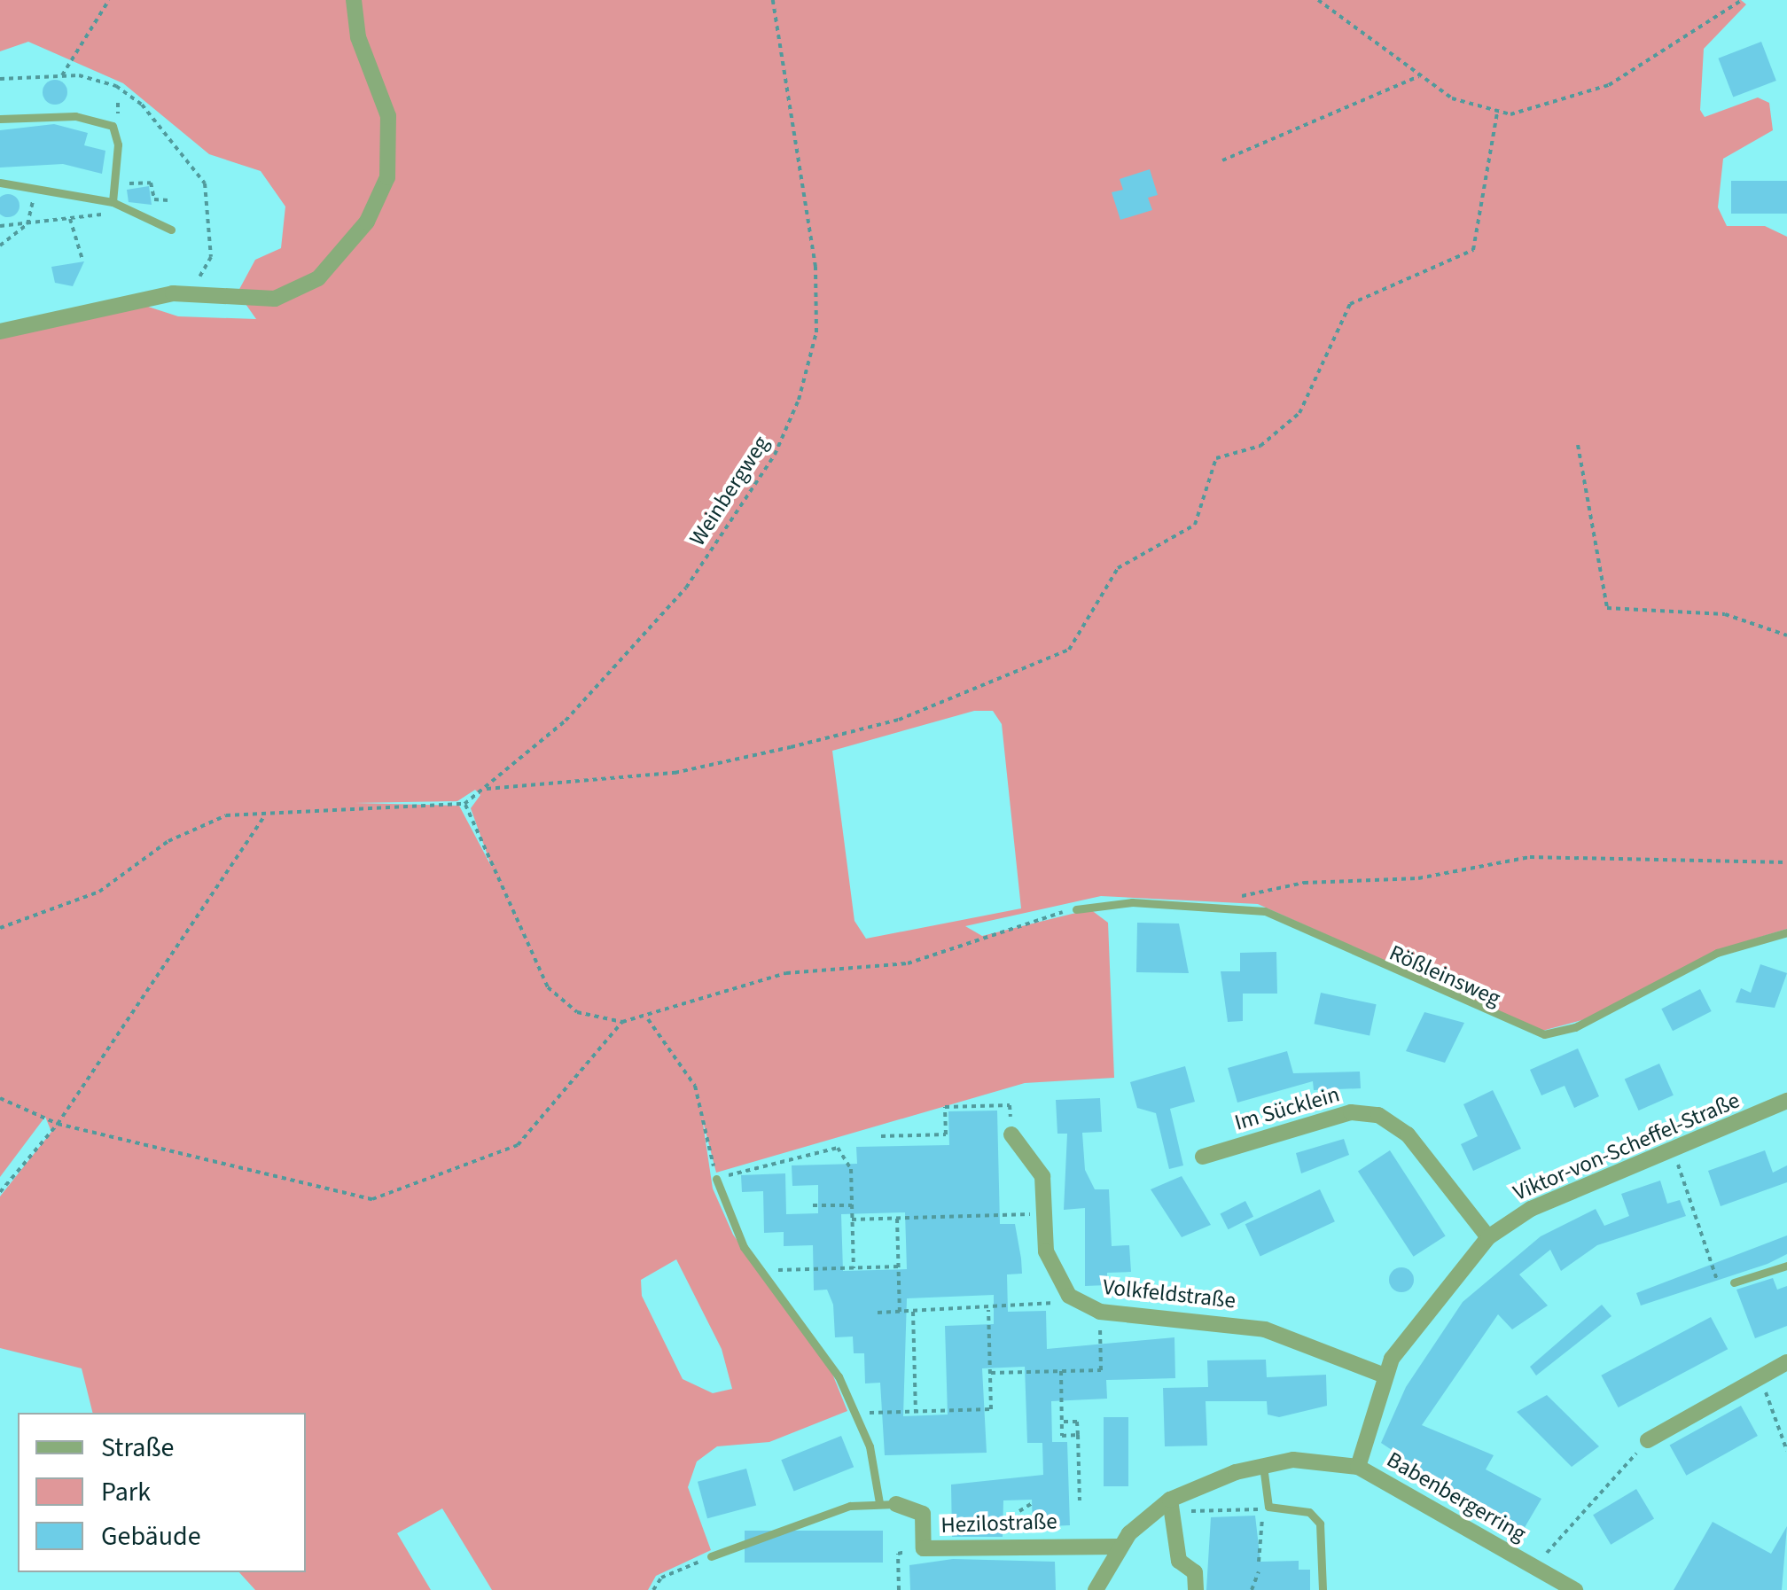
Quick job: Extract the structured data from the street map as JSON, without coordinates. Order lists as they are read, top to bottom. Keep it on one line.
{"streets":{"street":["Im Sücklein","Viktor-von-Scheffel-Straße","Volkfeldstraße","Babenbergerring","Hezilostraße"],"lane":["Rößleinsweg"],"path":["Weinbergweg"]},"crossings":[["Im Sücklein","Viktor-von-Scheffel-Straße"],["Viktor-von-Scheffel-Straße","Volkfeldstraße"],["Viktor-von-Scheffel-Straße","Babenbergerring"],["Babenbergerring","Hezilostraße"]],"legend":["Straße","Park","Gebäude"]}
